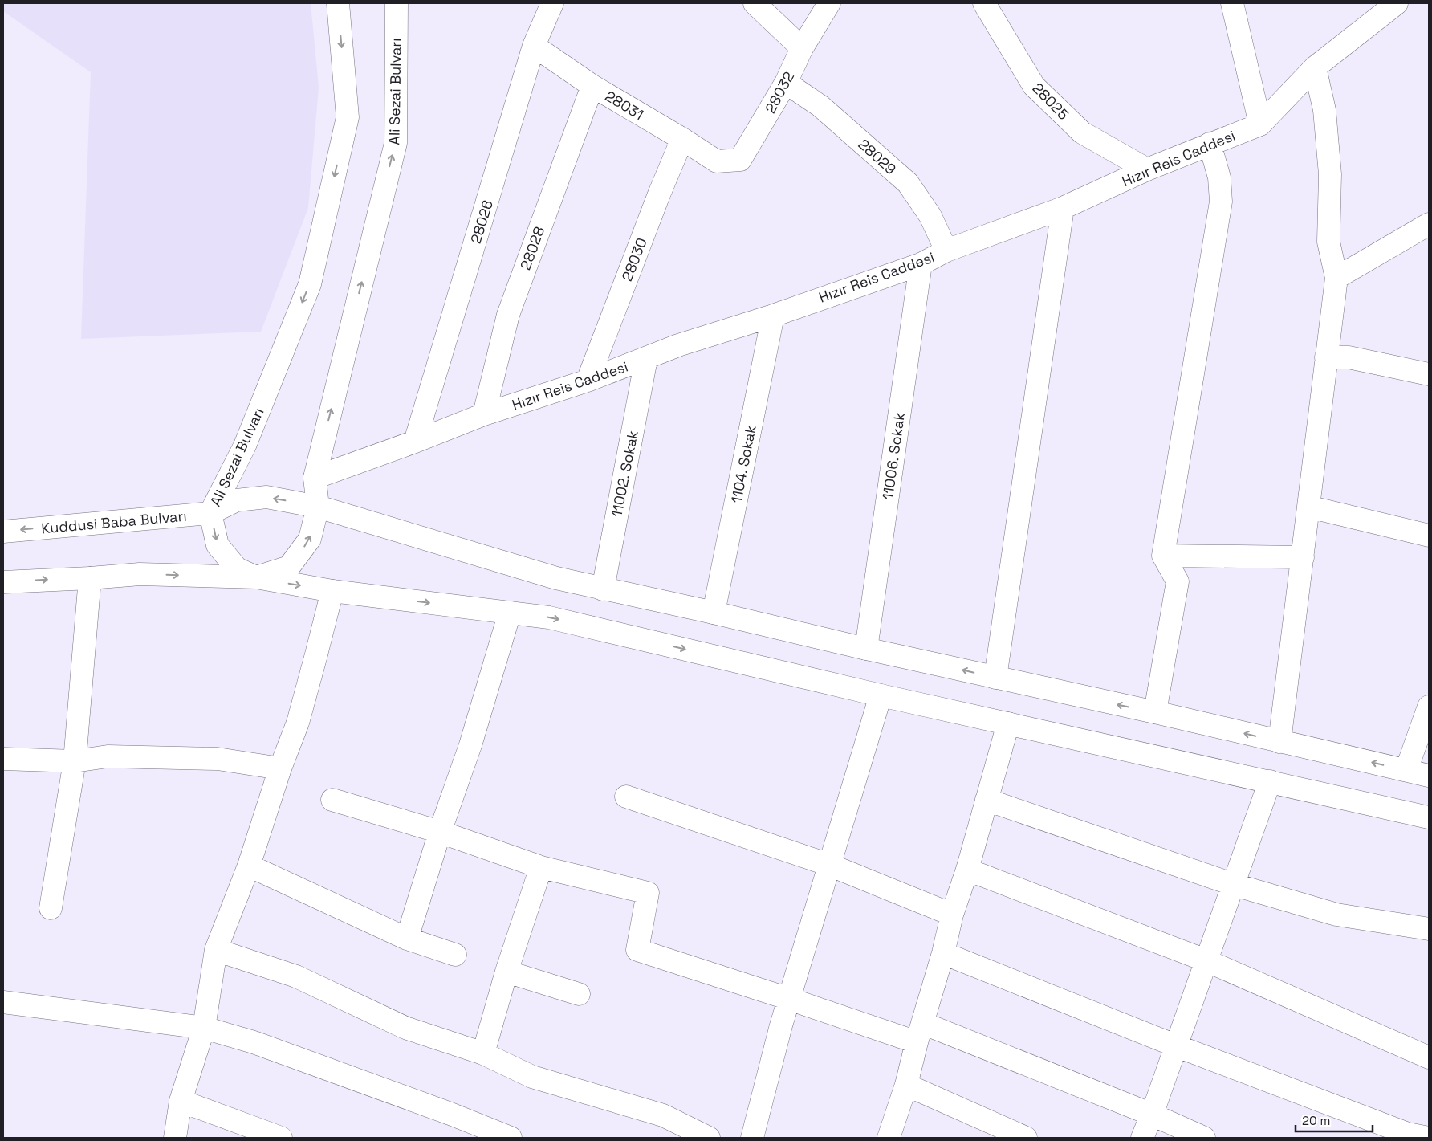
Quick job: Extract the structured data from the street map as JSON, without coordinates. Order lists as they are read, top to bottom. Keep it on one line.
{"streets":{"street":["Ali Sezai Bulvarı","28032","28025","28031","28029","Hızır Reis Caddesi","28026","28028","28030","11006. Sokak","1104. Sokak","11002. Sokak","Kuddusi Baba Bulvarı"]},"crossings":[["Ali Sezai Bulvarı","Hızır Reis Caddesi"],["Ali Sezai Bulvarı","Kuddusi Baba Bulvarı"],["28032","28031"],["28032","28029"],["28025","Hızır Reis Caddesi"],["28031","28026"],["28031","28028"],["28031","28030"],["28029","Hızır Reis Caddesi"],["Hızır Reis Caddesi","28026"],["Hızır Reis Caddesi","28028"],["Hızır Reis Caddesi","28030"],["Hızır Reis Caddesi","11006. Sokak"],["Hızır Reis Caddesi","1104. Sokak"],["Hızır Reis Caddesi","11002. Sokak"],["11006. Sokak","Kuddusi Baba Bulvarı"],["1104. Sokak","Kuddusi Baba Bulvarı"],["11002. Sokak","Kuddusi Baba Bulvarı"]],"scale_bar":"20 m"}
